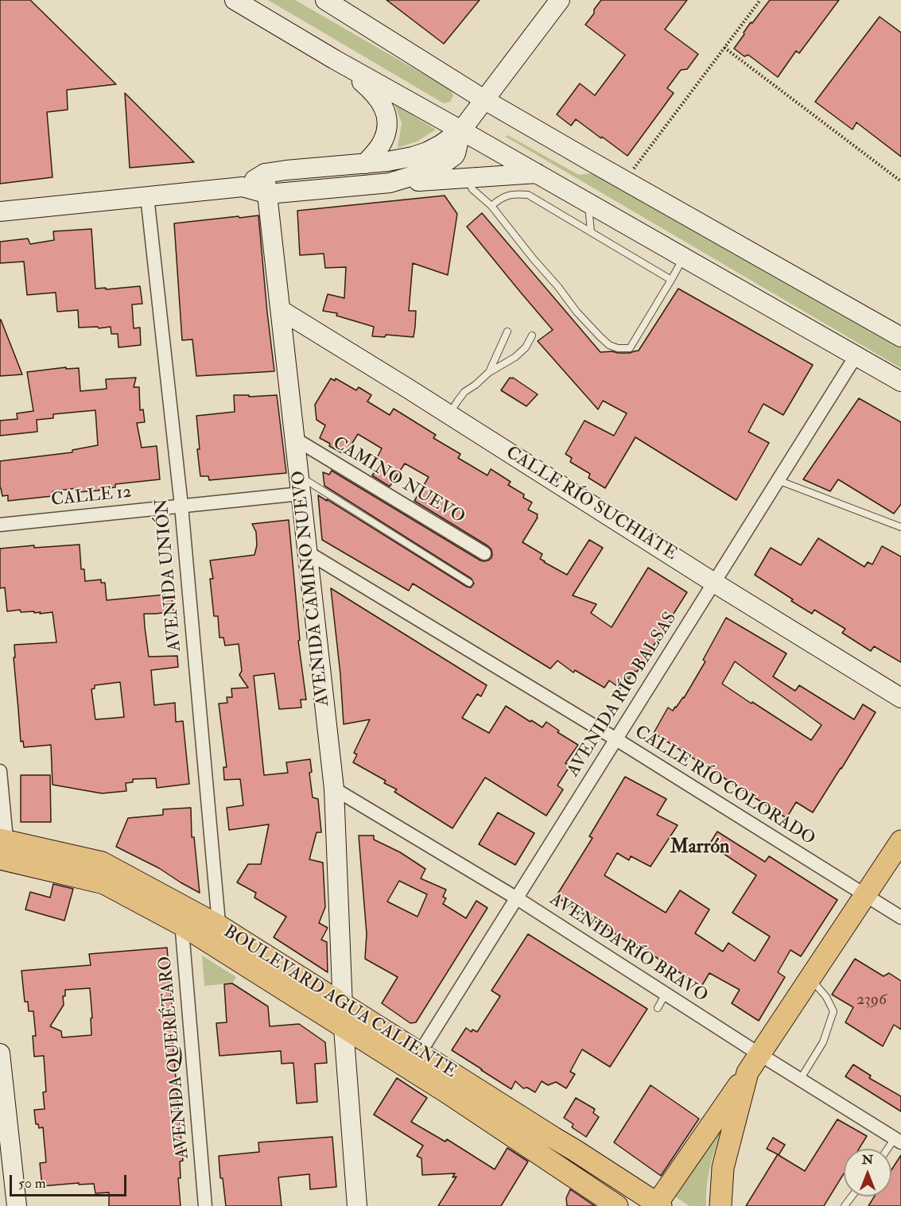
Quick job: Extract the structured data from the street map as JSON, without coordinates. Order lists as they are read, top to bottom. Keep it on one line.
{"streets":{"main road":["CALLE RÍO SUCHIATE","AVENIDA CAMINO NUEVO","BOULEVARD AGUA CALIENTE"],"street":["CAMINO NUEVO","CALLE 12","AVENIDA UNIÓN","AVENIDA RÍO BALSAS","CALLE RÍO COLORADO","AVENIDA RÍO BRAVO","AVENIDA QUERÉTARO"]},"crossings":[["CAMINO NUEVO","AVENIDA CAMINO NUEVO"],["CALLE 12","AVENIDA UNIÓN"],["CALLE 12","AVENIDA CAMINO NUEVO"],["CALLE RÍO SUCHIATE","AVENIDA CAMINO NUEVO"],["CALLE RÍO SUCHIATE","AVENIDA RÍO BALSAS"],["AVENIDA UNIÓN","BOULEVARD AGUA CALIENTE"],["AVENIDA CAMINO NUEVO","CALLE RÍO COLORADO"],["AVENIDA CAMINO NUEVO","AVENIDA RÍO BRAVO"],["AVENIDA CAMINO NUEVO","BOULEVARD AGUA CALIENTE"],["AVENIDA RÍO BALSAS","CALLE RÍO COLORADO"],["AVENIDA RÍO BALSAS","AVENIDA RÍO BRAVO"],["AVENIDA RÍO BALSAS","BOULEVARD AGUA CALIENTE"],["BOULEVARD AGUA CALIENTE","AVENIDA QUERÉTARO"]],"districts":["Marrón"],"house_numbers":["2396"],"scale_bar":"50 m","north":"top"}
